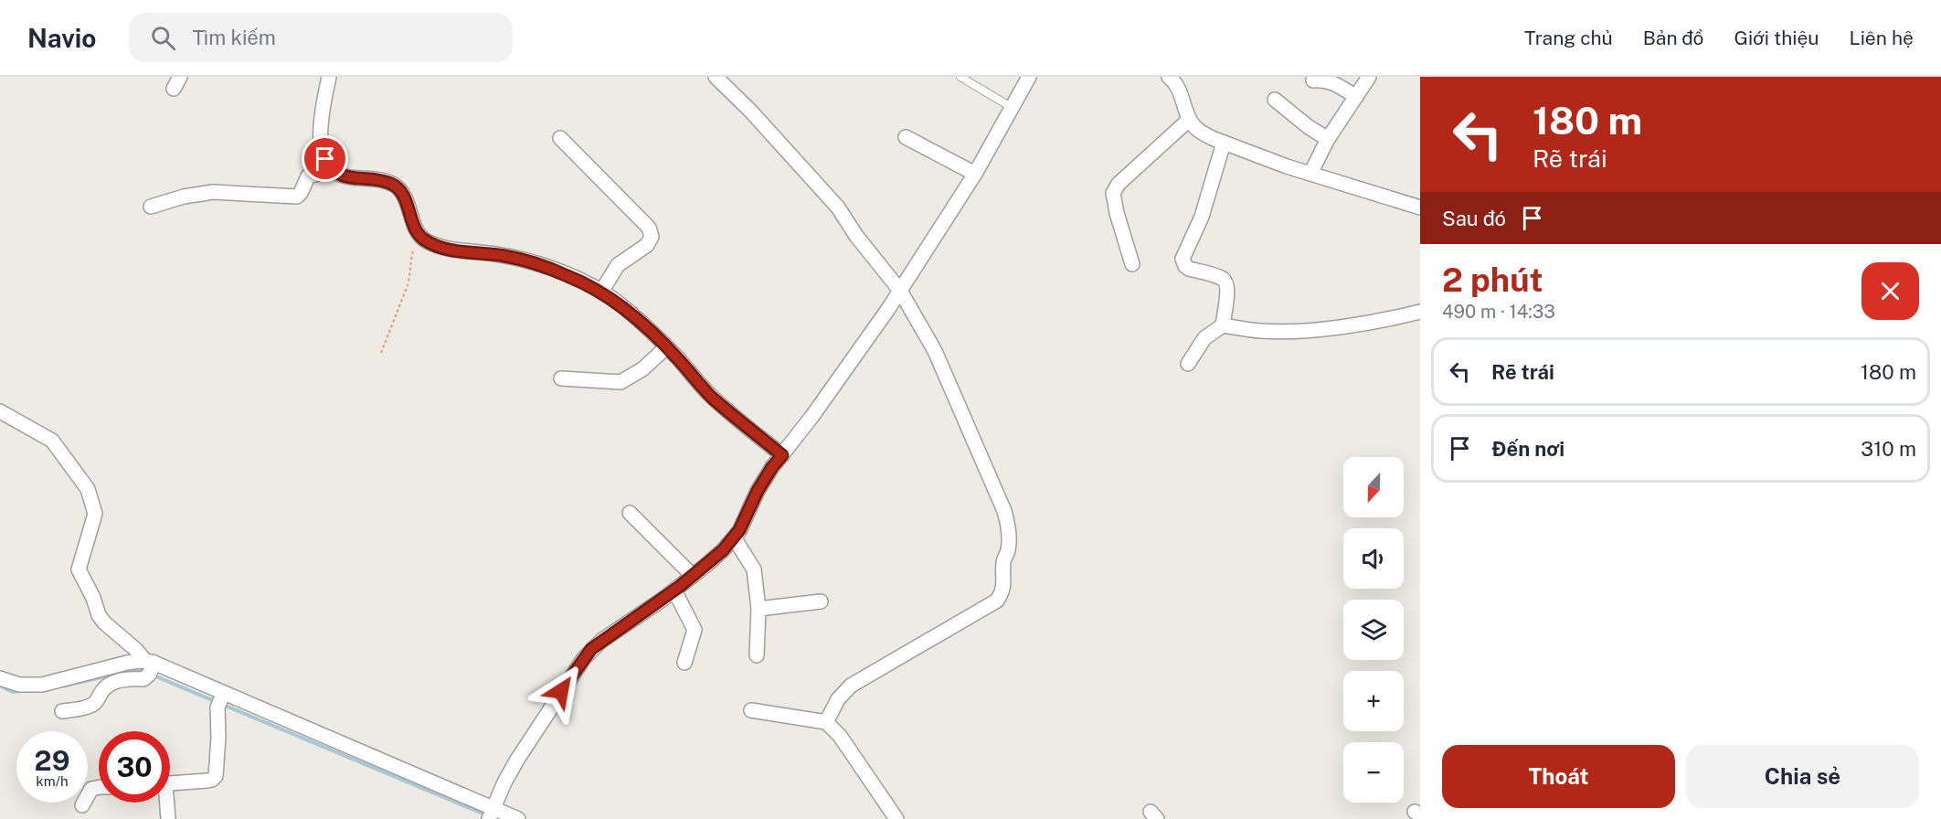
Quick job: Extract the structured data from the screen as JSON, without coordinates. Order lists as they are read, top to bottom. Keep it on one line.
{"north":"bottom","page":{"header":"Navio","search":"Tìm kiếm","nav":["Trang chủ","Bản đồ","Giới thiệu","Liên hệ"],"turn":["180 m","Rẽ trái"],"then":"Sau đó","heading":["2 phút","490 m · 14:33"],"list":[{"name":"Rẽ trái","value":"180 m"},{"name":"Đến nơi","value":"310 m"}],"map_buttons":["+","−"],"speed":"29 km/h","limit":"30","buttons":["Thoát","Chia sẻ"]}}
